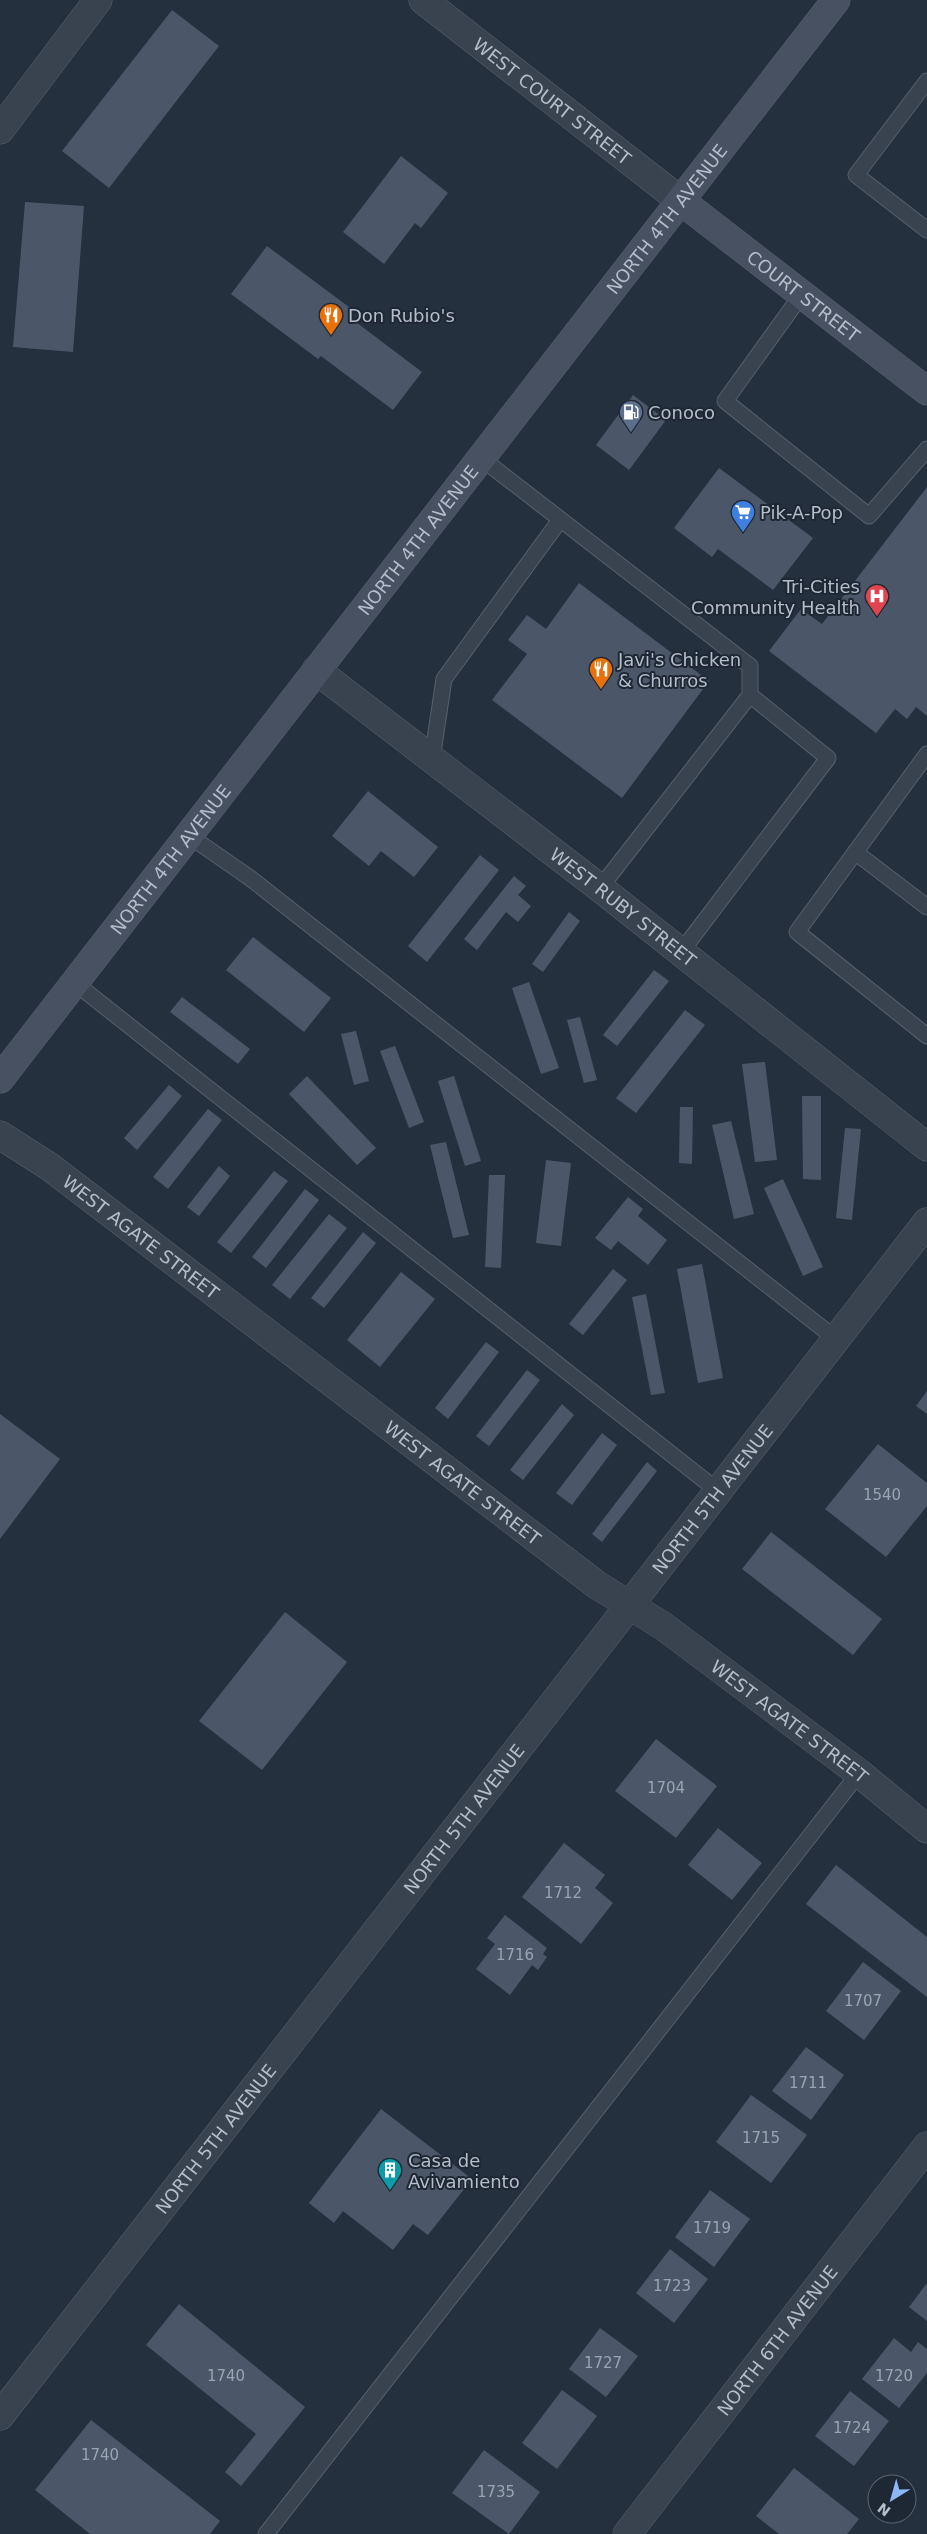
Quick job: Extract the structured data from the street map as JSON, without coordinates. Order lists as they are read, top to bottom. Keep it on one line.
{"streets":{"main road":["NORTH 4TH AVENUE","COURT STREET"],"street":["WEST COURT STREET","WEST RUBY STREET","WEST AGATE STREET","NORTH 5TH AVENUE","NORTH 6TH AVENUE"]},"crossings":[["WEST COURT STREET","NORTH 4TH AVENUE"],["WEST COURT STREET","COURT STREET"],["NORTH 4TH AVENUE","COURT STREET"],["NORTH 4TH AVENUE","WEST RUBY STREET"],["WEST AGATE STREET","NORTH 5TH AVENUE"]],"places":{"restaurant":["Don Rubio's","Javi's Chicken & Churros"],"fuel station":["Conoco"],"supermarket":["Pik-A-Pop"],"hospital":["Tri-Cities Community Health"],"building":["Casa de Avivamiento"]},"house_numbers":["1540","1704","1712","1716","1707","1711","1715","1719","1723","1727","1740","1720","1724","1740","1735"],"north":"bottom left"}
